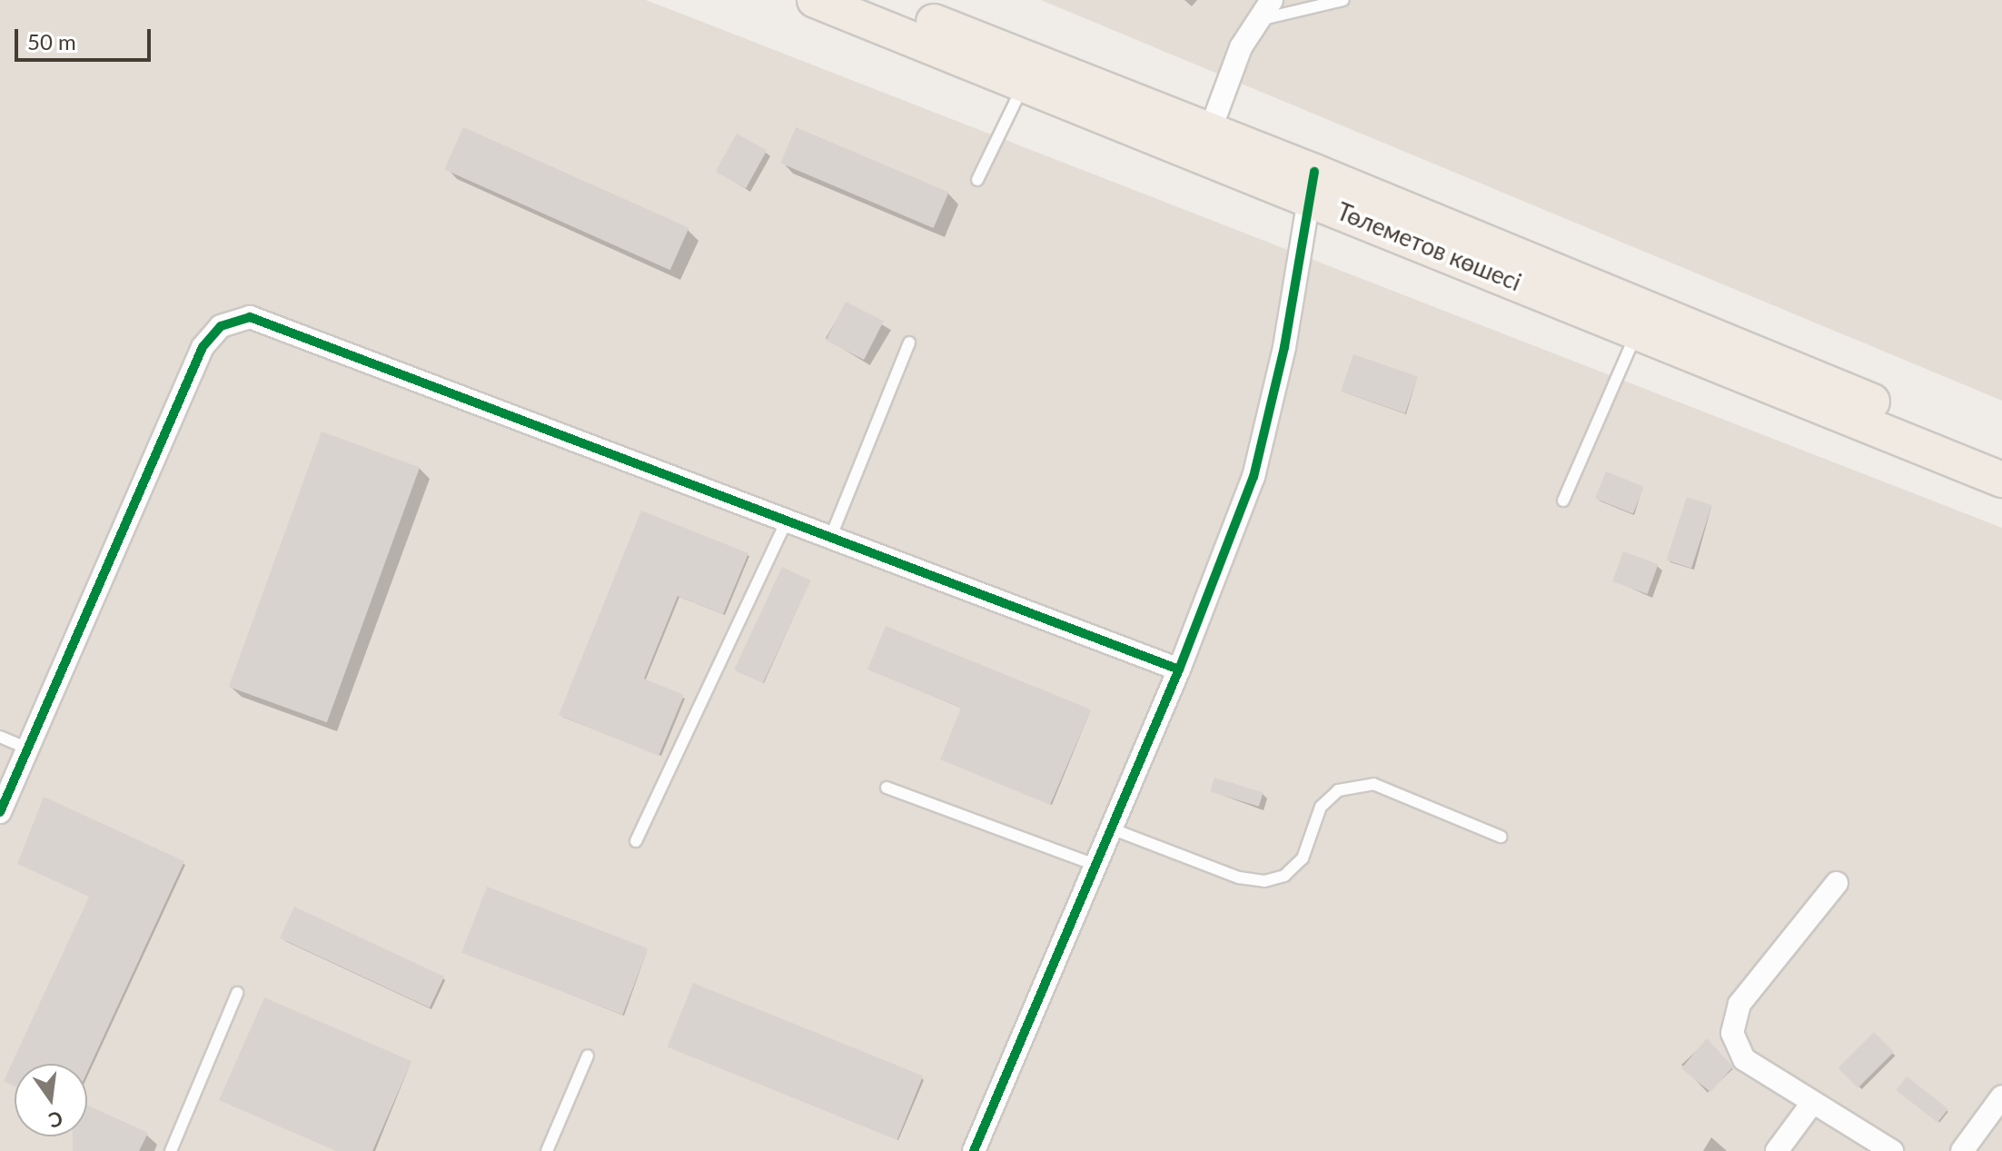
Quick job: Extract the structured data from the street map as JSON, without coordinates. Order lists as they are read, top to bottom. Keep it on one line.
{"streets":{"main road":["Төлеметов көшесі"]},"scale_bar":"50 m","north":"bottom"}
